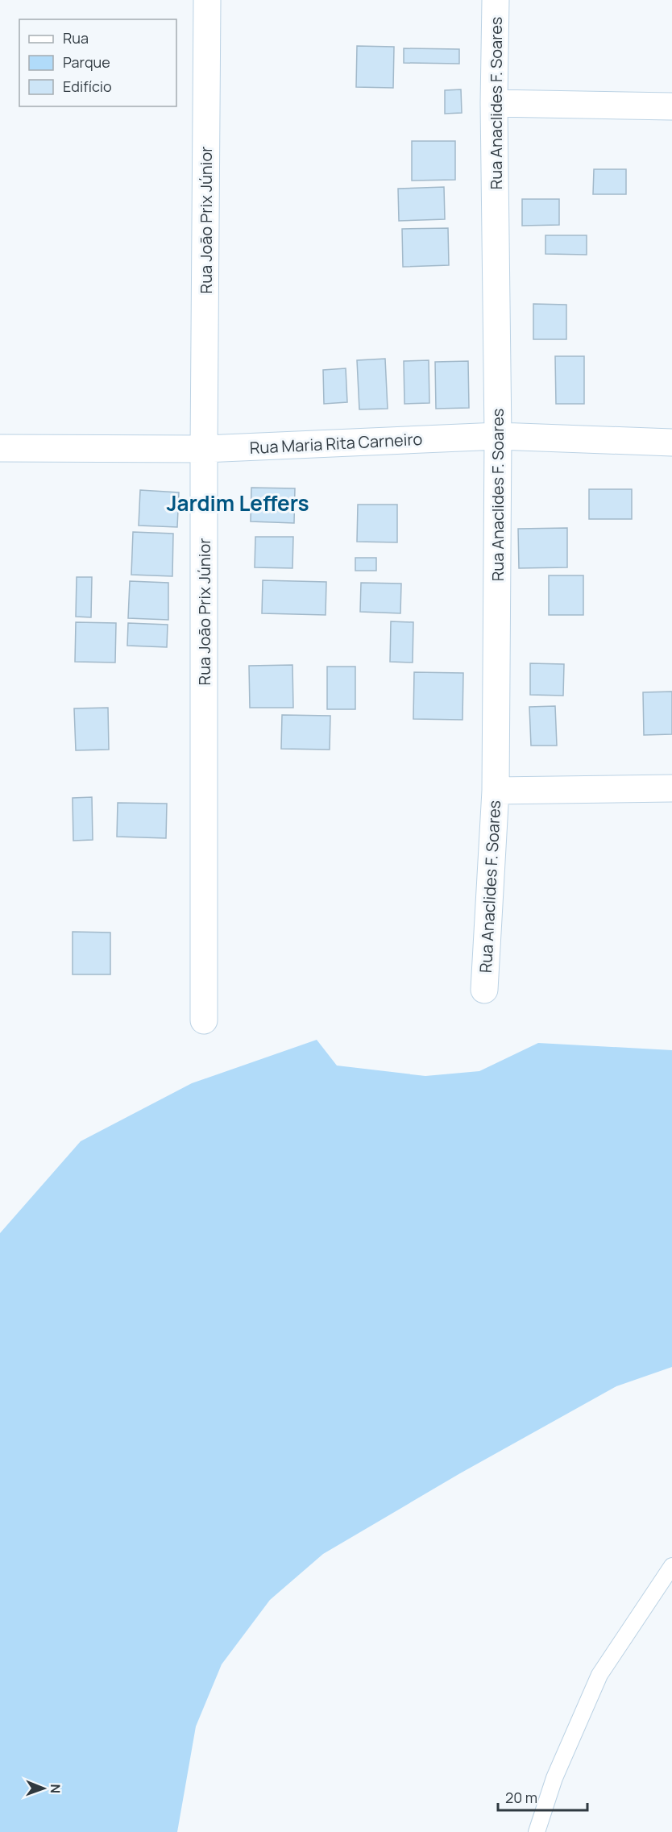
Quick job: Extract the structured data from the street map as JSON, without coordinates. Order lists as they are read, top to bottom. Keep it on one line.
{"streets":{"street":["Rua Anaclides F. Soares","Rua João Prix Júnior","Rua Maria Rita Carneiro"]},"crossings":[["Rua Anaclides F. Soares","Rua Maria Rita Carneiro"],["Rua João Prix Júnior","Rua Maria Rita Carneiro"]],"districts":["Jardim Leffers"],"legend":["Rua","Parque","Edifício"],"scale_bar":"20 m","north":"right"}
